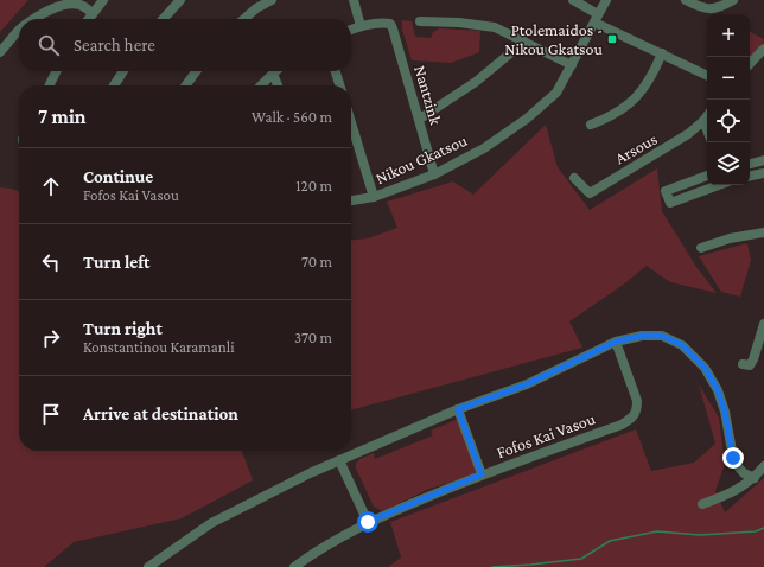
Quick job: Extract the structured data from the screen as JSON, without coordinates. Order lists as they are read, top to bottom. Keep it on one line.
{"streets":{"street":["Nantzink","Arsous","Nikou Gkatsou","Fofos Kai Vasou"]},"crossings":[["Nantzink","Nikou Gkatsou"]],"places":{"transit":["Ptolemaidos - Nikou Gkatsou"]},"page":{"map_buttons":["+","−"],"search":"Search here","heading":["7 min","Walk · 560 m"],"list":[["Continue","Fofos Kai Vasou","120 m"],["Turn left","70 m"],["Turn right","Konstantinou Karamanli","370 m"],"Arrive at destination"]}}
